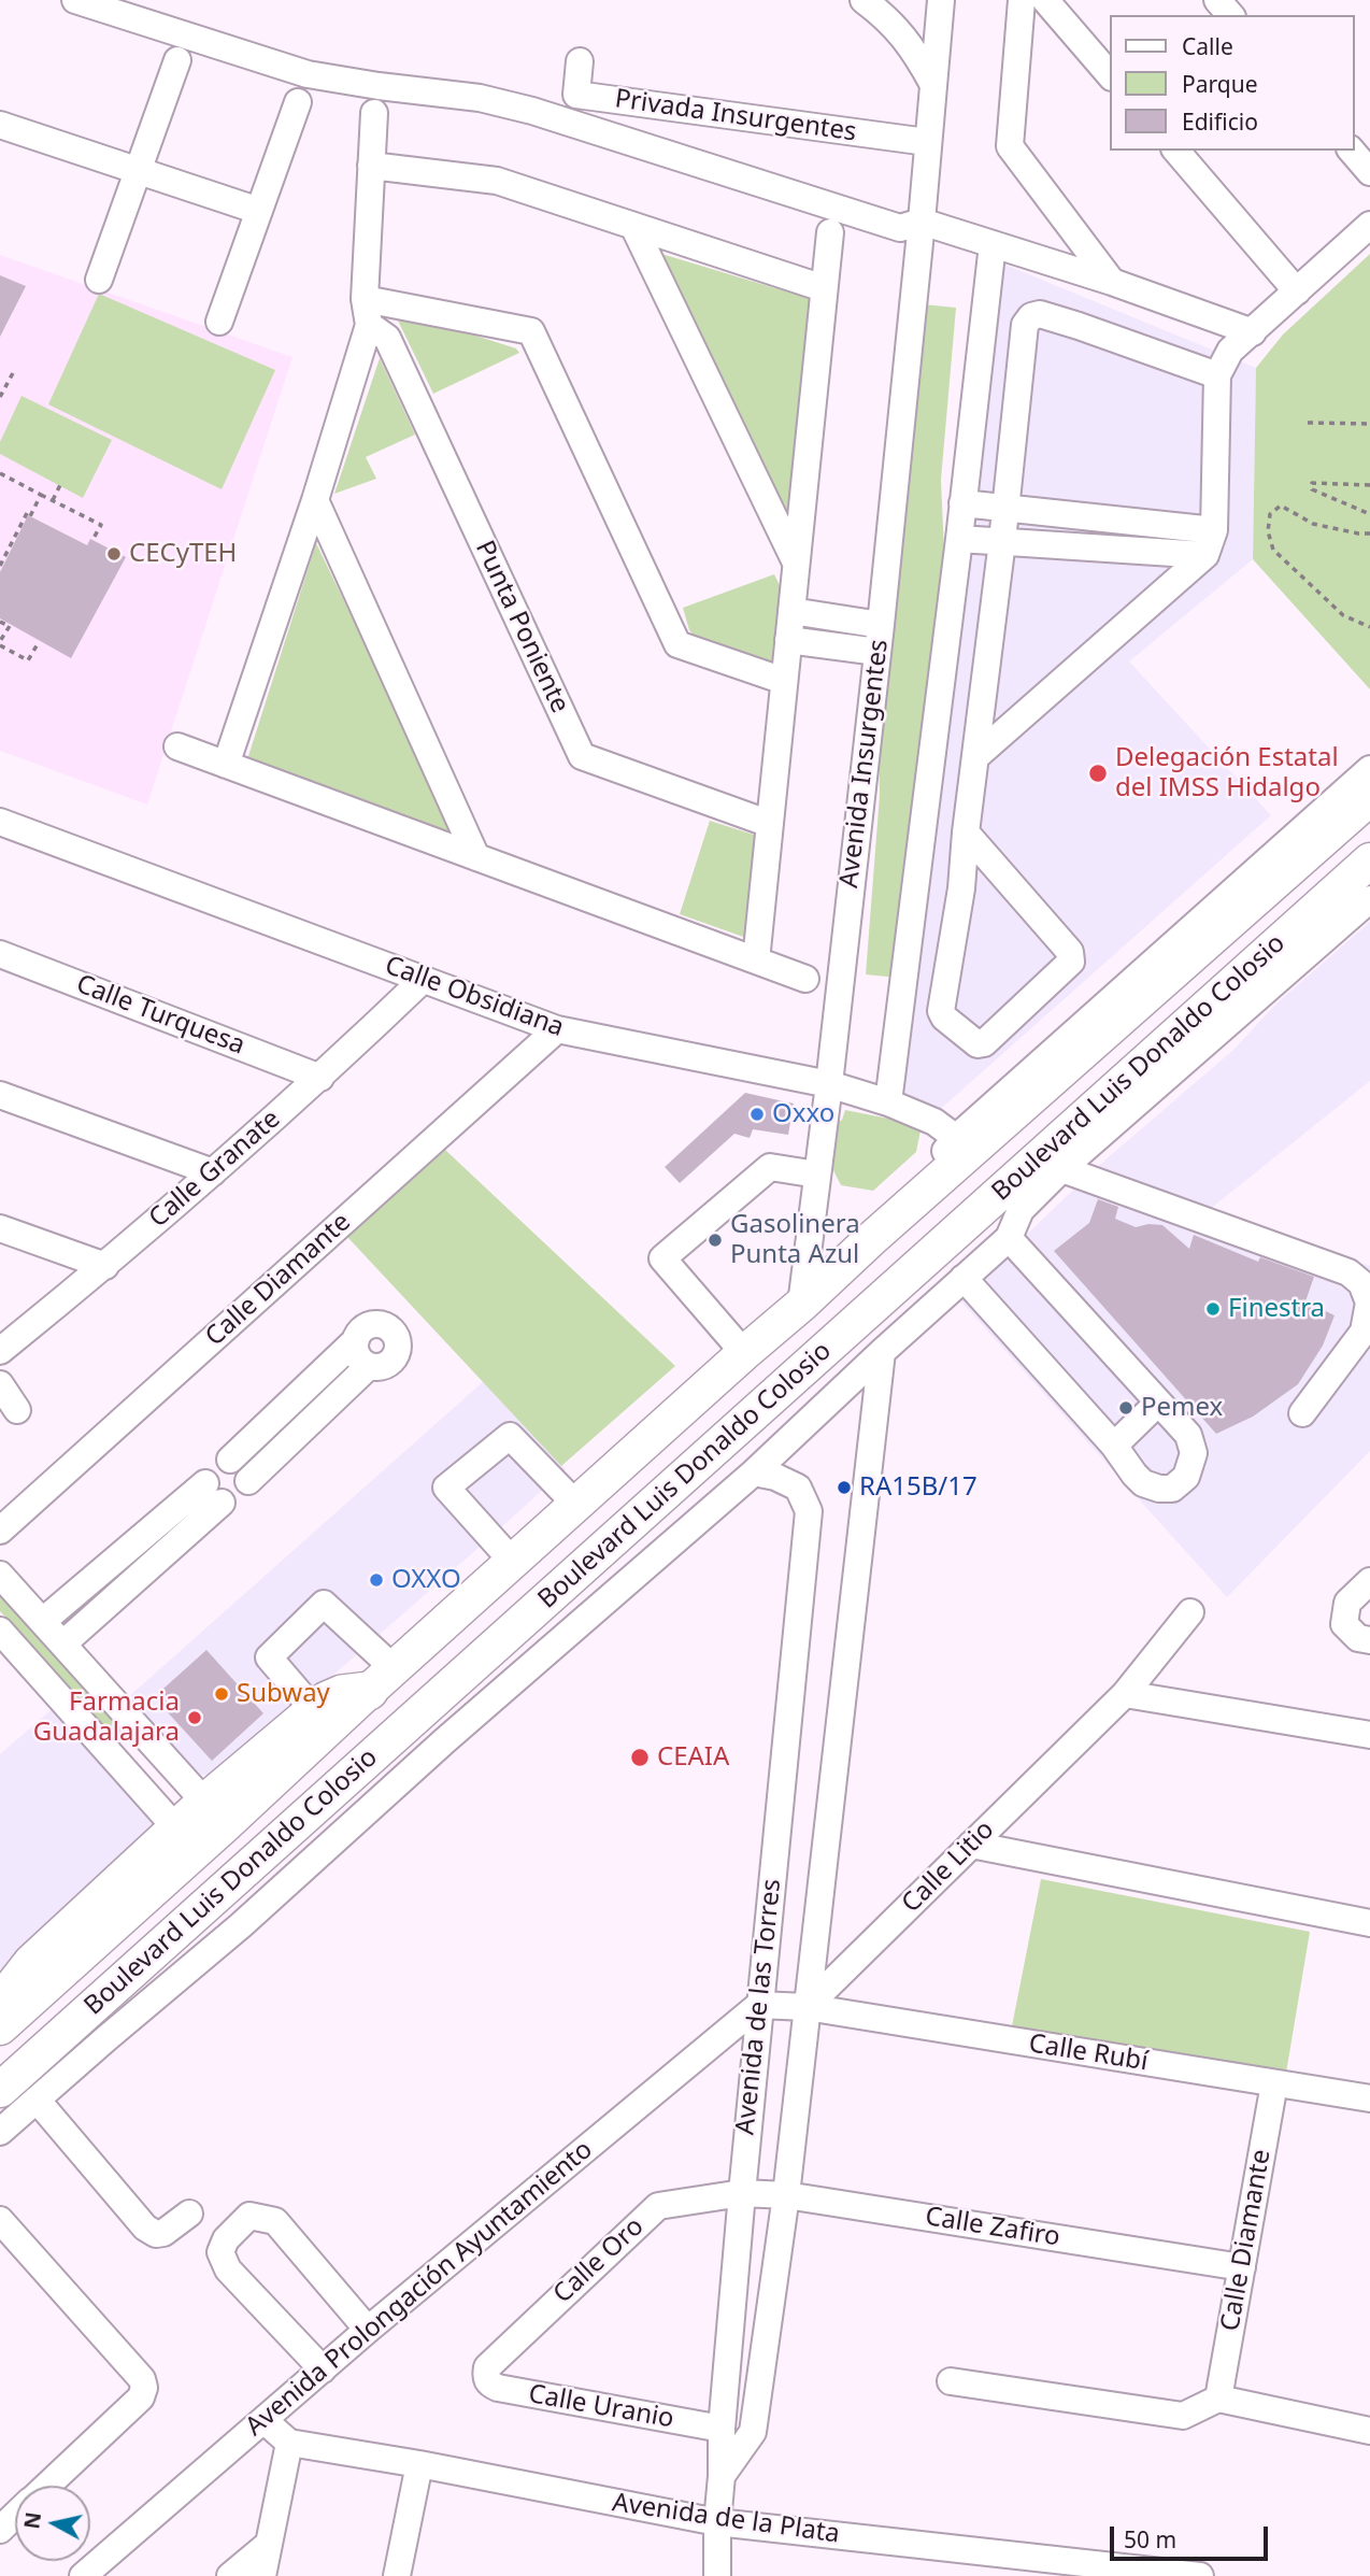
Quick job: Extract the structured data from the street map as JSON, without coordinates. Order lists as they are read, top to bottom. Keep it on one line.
{"streets":{"main road":["Boulevard Luis Donaldo Colosio"],"street":["Privada Insurgentes","Punta Poniente","Avenida Insurgentes","Calle Obsidiana","Calle Turquesa","Calle Granate","Calle Diamante","Calle Litio","Avenida de las Torres","Calle Rubí","Calle Zafiro","Calle Oro","Avenida Prolongación Ayuntamiento","Calle Uranio","Avenida de la Plata"]},"crossings":[["Privada Insurgentes","Avenida Insurgentes"],["Avenida Insurgentes","Calle Obsidiana"],["Avenida Insurgentes","Boulevard Luis Donaldo Colosio"],["Calle Obsidiana","Calle Granate"],["Calle Obsidiana","Calle Diamante"],["Calle Turquesa","Calle Granate"],["Calle Diamante","Calle Rubí"],["Calle Diamante","Calle Zafiro"],["Calle Litio","Calle Rubí"],["Avenida de las Torres","Calle Zafiro"],["Avenida de las Torres","Calle Oro"],["Avenida de las Torres","Avenida Prolongación Ayuntamiento"],["Avenida de las Torres","Calle Uranio"],["Avenida de las Torres","Avenida de la Plata"],["Calle Zafiro","Calle Oro"],["Calle Oro","Calle Uranio"]],"places":["CECyTEH","Delegación Estatal del IMSS Hidalgo","Oxxo","Gasolinera Punta Azul","Finestra","Pemex","RA15B/17","OXXO","Subway","Farmacia Guadalajara","CEAIA"],"legend":["Calle","Parque","Edificio"],"scale_bar":"50 m","north":"left"}
